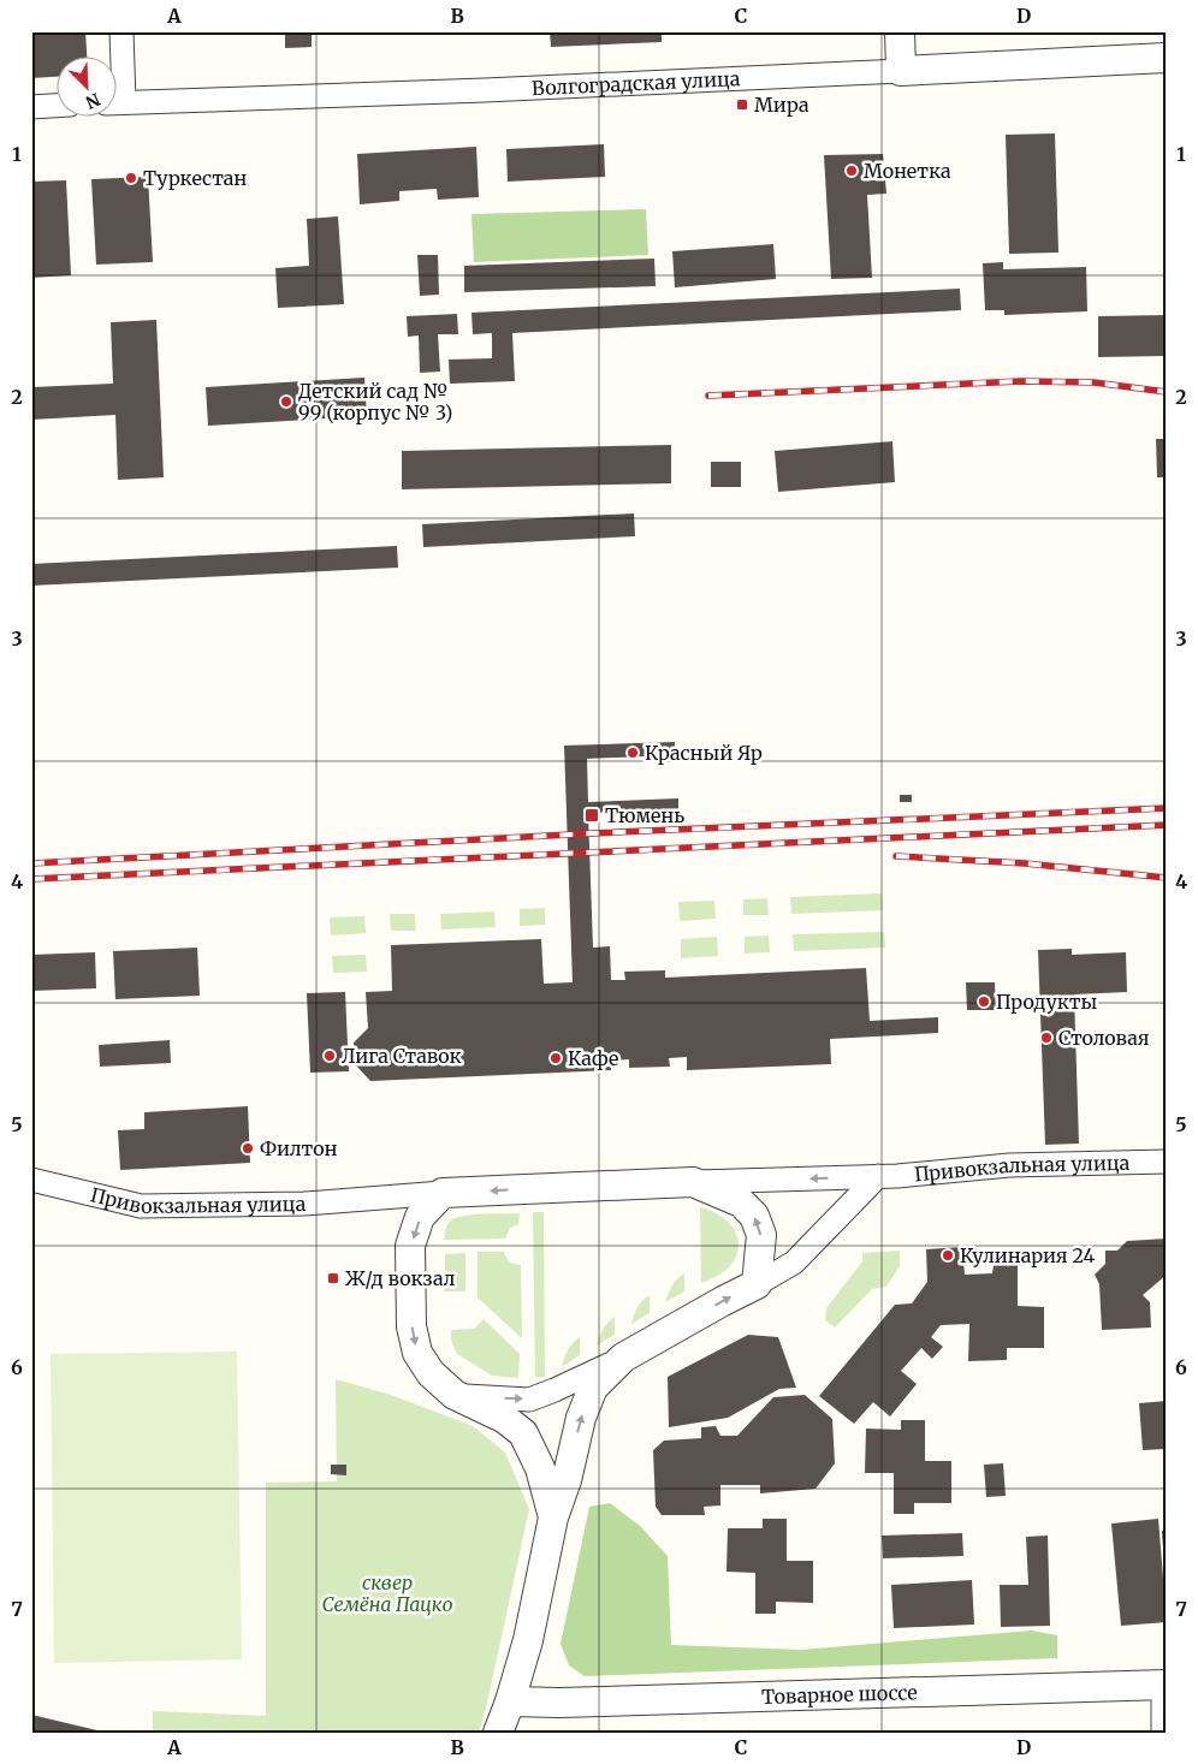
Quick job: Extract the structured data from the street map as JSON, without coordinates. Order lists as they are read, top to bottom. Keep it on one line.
{"streets":{"street":["Волгоградская улица","Привокзальная улица","Товарное шоссе"]},"one_way":["Привокзальная улица"],"parks":["сквер Семёна Пацко"],"places":{"transit":["Мира","Тюмень","Ж/д вокзал"],"other":["Монетка","Туркестан","Детский сад № 99 (корпус № 3)","Красный Яр","Продукты","Столовая","Лига Ставок","Кафе","Филтон","Кулинария 24"]},"north":"bottom right","grid":{"columns":["A","B","C","D"],"rows":["1","2","3","4","5","6","7"]}}
